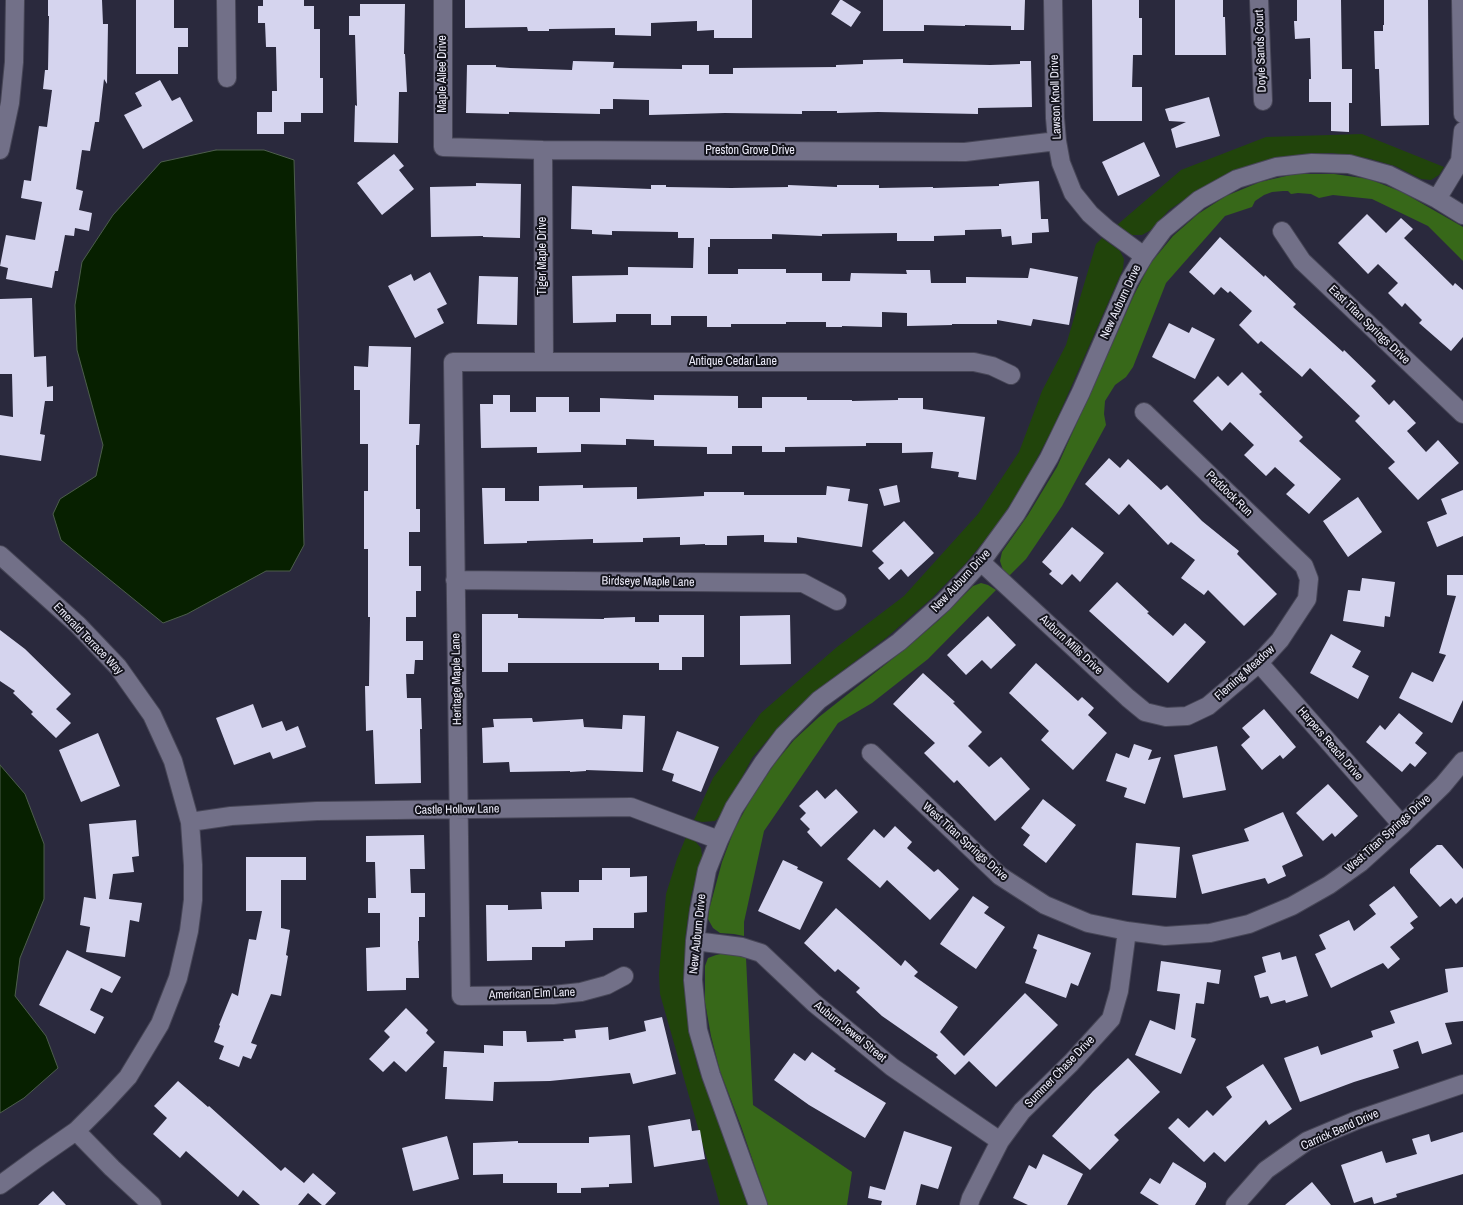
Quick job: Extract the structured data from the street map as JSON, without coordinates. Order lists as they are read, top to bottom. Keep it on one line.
{"streets":{"street":["Doyle Sands Court","Maple Allee Drive","Lawson Knoll Drive","Preston Grove Drive","Tiger Maple Drive","New Auburn Drive","East Titan Springs Drive","Antique Cedar Lane","Paddock Run","Birdseye Maple Lane","Emerald Terrace Way","Auburn Mills Drive","Fleming Meadow","Heritage Maple Lane","Harpers Reach Drive","Castle Hollow Lane","West Titan Springs Drive","American Elm Lane","Auburn Jewel Street","Summer Chase Drive","Carrick Bend Drive"]},"crossings":[["Maple Allee Drive","Preston Grove Drive"],["Lawson Knoll Drive","Preston Grove Drive"],["Lawson Knoll Drive","New Auburn Drive"],["Preston Grove Drive","Tiger Maple Drive"],["Tiger Maple Drive","Antique Cedar Lane"],["New Auburn Drive","Auburn Mills Drive"],["New Auburn Drive","Castle Hollow Lane"],["New Auburn Drive","Auburn Jewel Street"],["Antique Cedar Lane","Heritage Maple Lane"],["Paddock Run","Fleming Meadow"],["Birdseye Maple Lane","Heritage Maple Lane"],["Emerald Terrace Way","Castle Hollow Lane"],["Auburn Mills Drive","Fleming Meadow"],["Fleming Meadow","Harpers Reach Drive"],["Heritage Maple Lane","Castle Hollow Lane"],["Heritage Maple Lane","American Elm Lane"],["Harpers Reach Drive","West Titan Springs Drive"],["West Titan Springs Drive","Summer Chase Drive"],["Auburn Jewel Street","Summer Chase Drive"]]}
